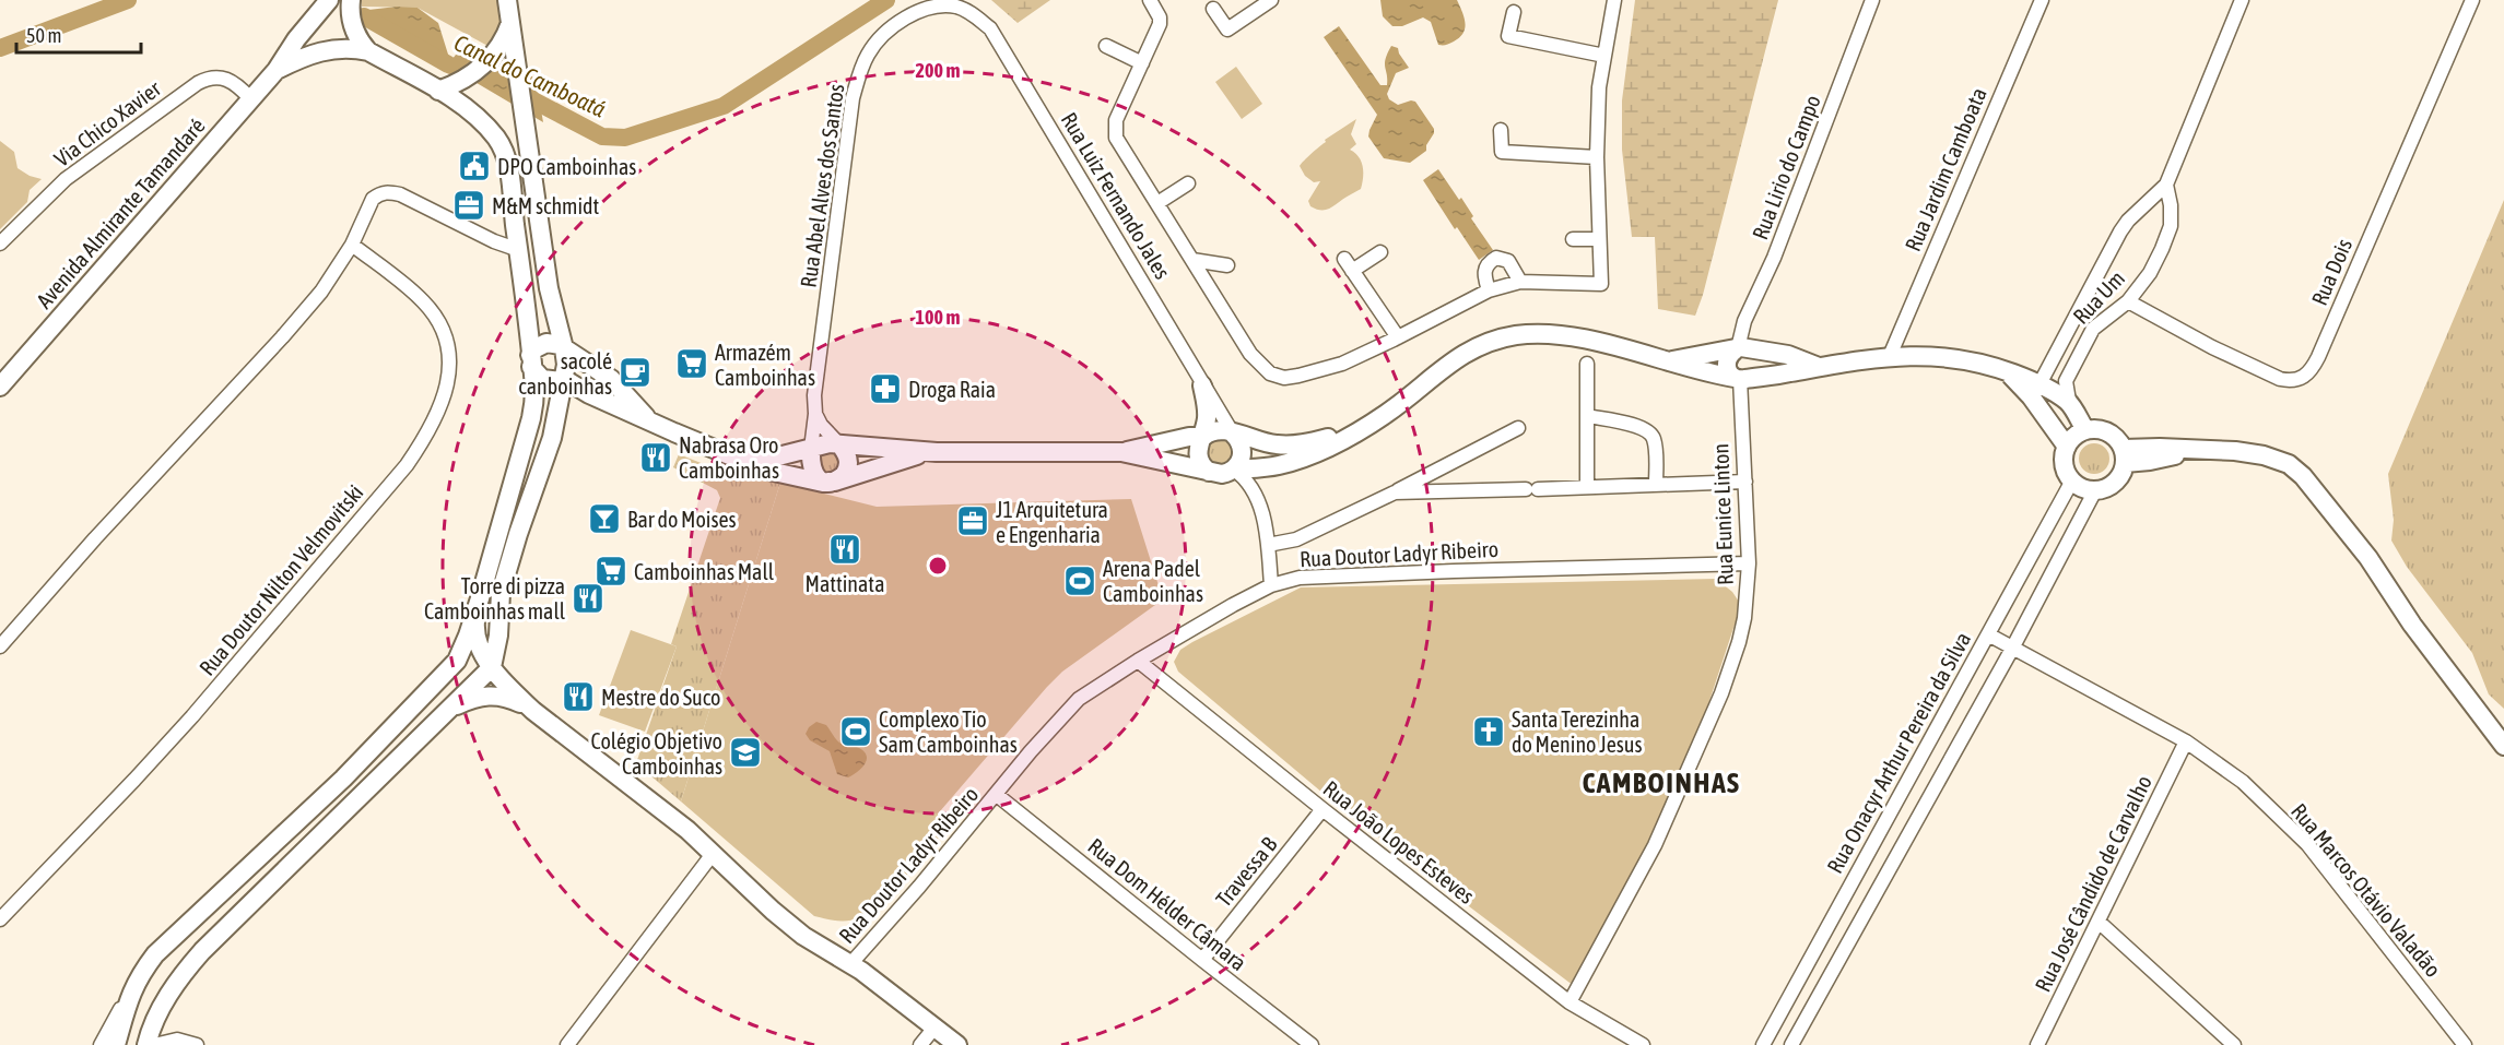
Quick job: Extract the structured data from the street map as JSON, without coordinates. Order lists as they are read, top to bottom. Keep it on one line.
{"streets":{"street":["Via Chico Xavier","Rua Lirio do Campo","Rua Jardim Camboata","Rua Abel Alves dos Santos","Rua Luiz Fernando Jales","Avenida Almirante Tamandaré","Rua Dois","Rua Um","Rua Eunice Linton","Rua Doutor Ladyr Ribeiro","Rua Doutor Nilton Velmovitski","Rua Onacyr Arthur Pereira da Silva","Rua João Lopes Esteves","Travessa B","Rua José Cândido de Carvalho","Rua Marcos Otávio Valadão","Rua Dom Hélder Câmara"]},"crossings":[["Via Chico Xavier","Avenida Almirante Tamandaré"],["Rua Lirio do Campo","Rua Eunice Linton"],["Rua Abel Alves dos Santos","Rua Luiz Fernando Jales"],["Rua Dois","Rua Um"],["Rua Eunice Linton","Rua Doutor Ladyr Ribeiro"],["Rua Eunice Linton","Rua João Lopes Esteves"],["Rua Doutor Ladyr Ribeiro","Rua João Lopes Esteves"],["Rua Doutor Ladyr Ribeiro","Rua Dom Hélder Câmara"],["Rua Onacyr Arthur Pereira da Silva","Rua Marcos Otávio Valadão"],["Rua João Lopes Esteves","Travessa B"],["Travessa B","Rua Dom Hélder Câmara"],["Rua José Cândido de Carvalho","Rua Marcos Otávio Valadão"]],"districts":["CAMBOINHAS"],"water":["Canal do Camboatá"],"places":{"public building":["DPO Camboinhas"],"office":["M&M schmidt","J1 Arquitetura e Engenharia"],"supermarket":["Armazém Camboinhas","Camboinhas Mall"],"cafe":["sacolé canboinhas"],"pharmacy":["Droga Raia"],"restaurant":["Nabrasa Oro Camboinhas","Mattinata","Torre di pizza Camboinhas mall","Mestre do Suco"],"bar":["Bar do Moises"],"sports":["Arena Padel Camboinhas","Complexo Tio Sam Camboinhas"],"church":["Santa Terezinha do Menino Jesus"],"school or university":["Colégio Objetivo Camboinhas"]},"scale_bar":"50 m","rings":["200 m","100 m"]}
